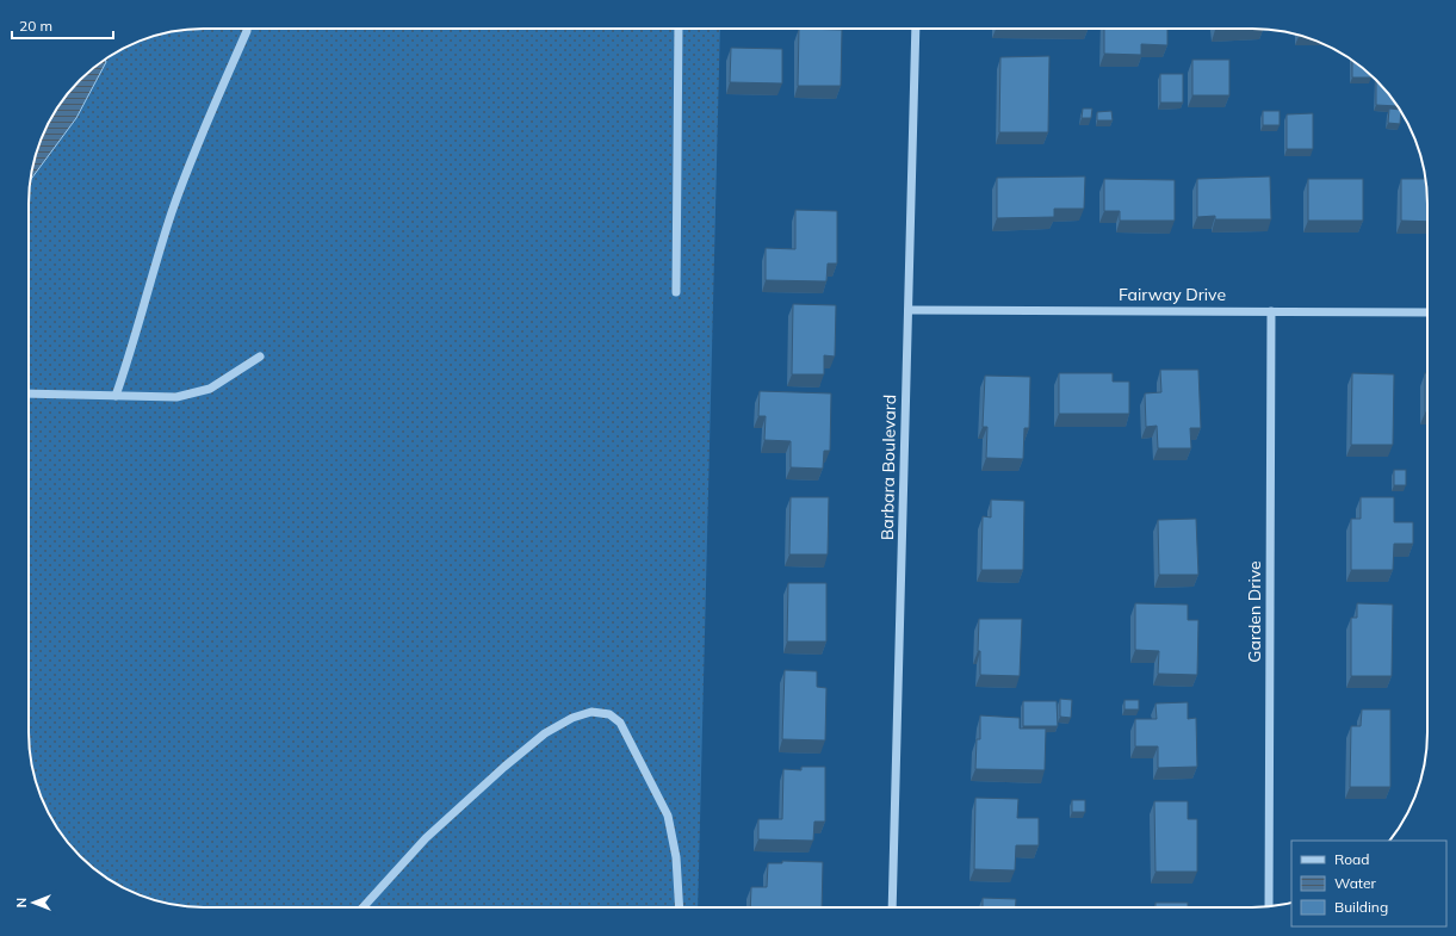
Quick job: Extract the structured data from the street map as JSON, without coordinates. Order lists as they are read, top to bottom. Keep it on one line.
{"streets":{"street":["Fairway Drive","Barbara Boulevard","Garden Drive"]},"crossings":[["Fairway Drive","Barbara Boulevard"],["Fairway Drive","Garden Drive"]],"legend":["Road","Water","Building"],"scale_bar":"20 m","north":"left"}
